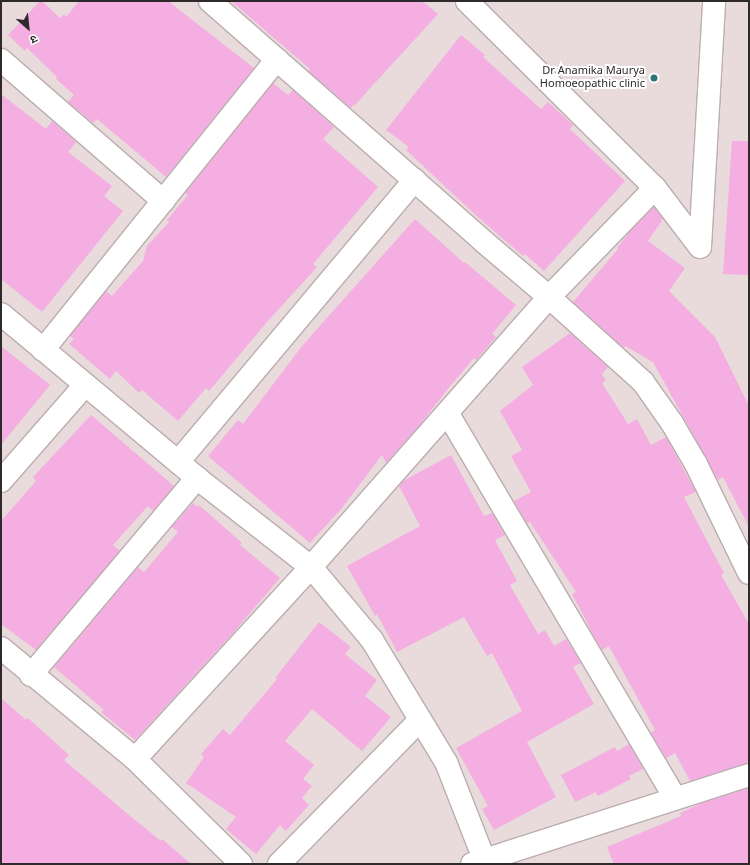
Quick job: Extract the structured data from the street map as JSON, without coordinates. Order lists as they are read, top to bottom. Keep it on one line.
{"places":["Dr Anamika Maurya Homoeopathic clinic"],"north":"bottom right"}
